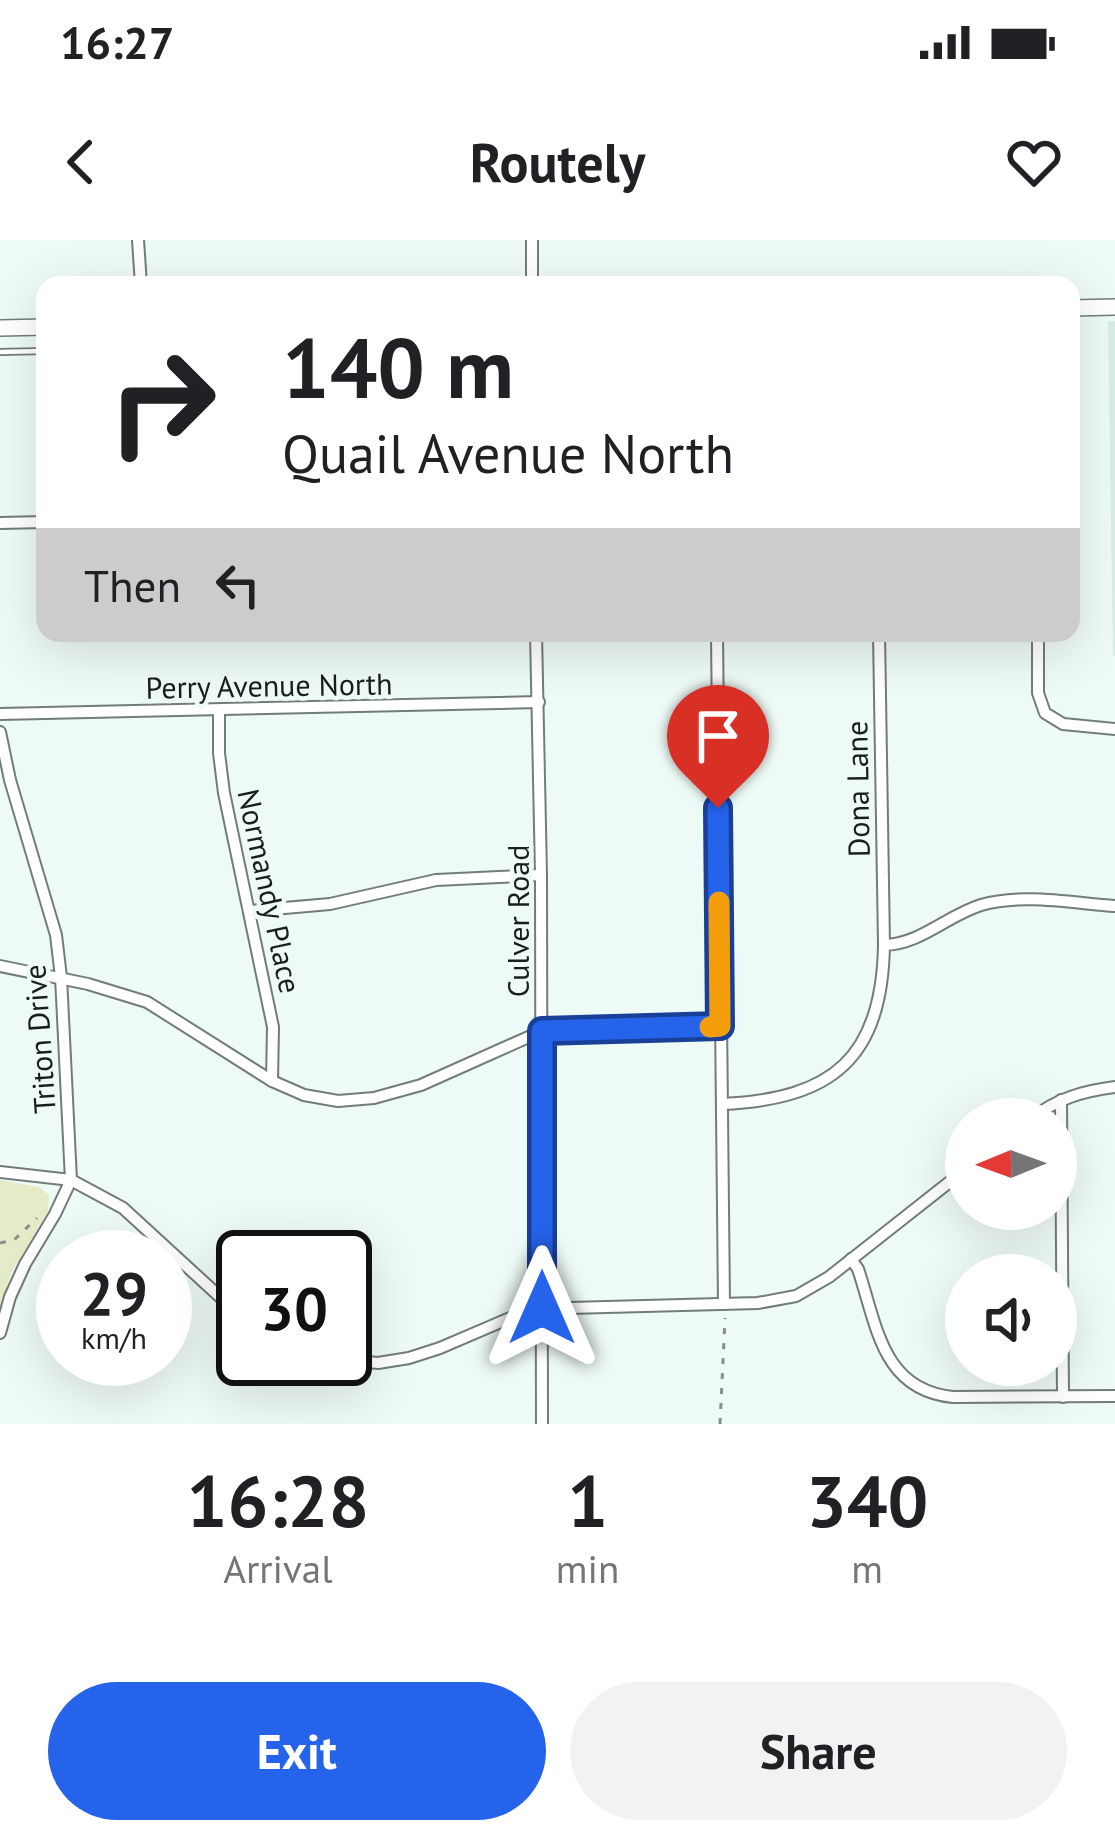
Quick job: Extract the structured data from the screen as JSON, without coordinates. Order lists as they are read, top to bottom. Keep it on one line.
{"streets":{"street":["Perry Avenue North","Dona Lane","Normandy Place","Culver Road","Triton Drive"]},"crossings":[["Perry Avenue North","Normandy Place"],["Perry Avenue North","Culver Road"]],"north":"left","page":{"status":"16:27","header":"Routely","turn":["140 m","Quail Avenue North"],"then":"Then","speed":"29 km/h","limit":"30","eta":["16:28","Arrival","1","min","340","m"],"buttons":["Exit","Share"]}}
